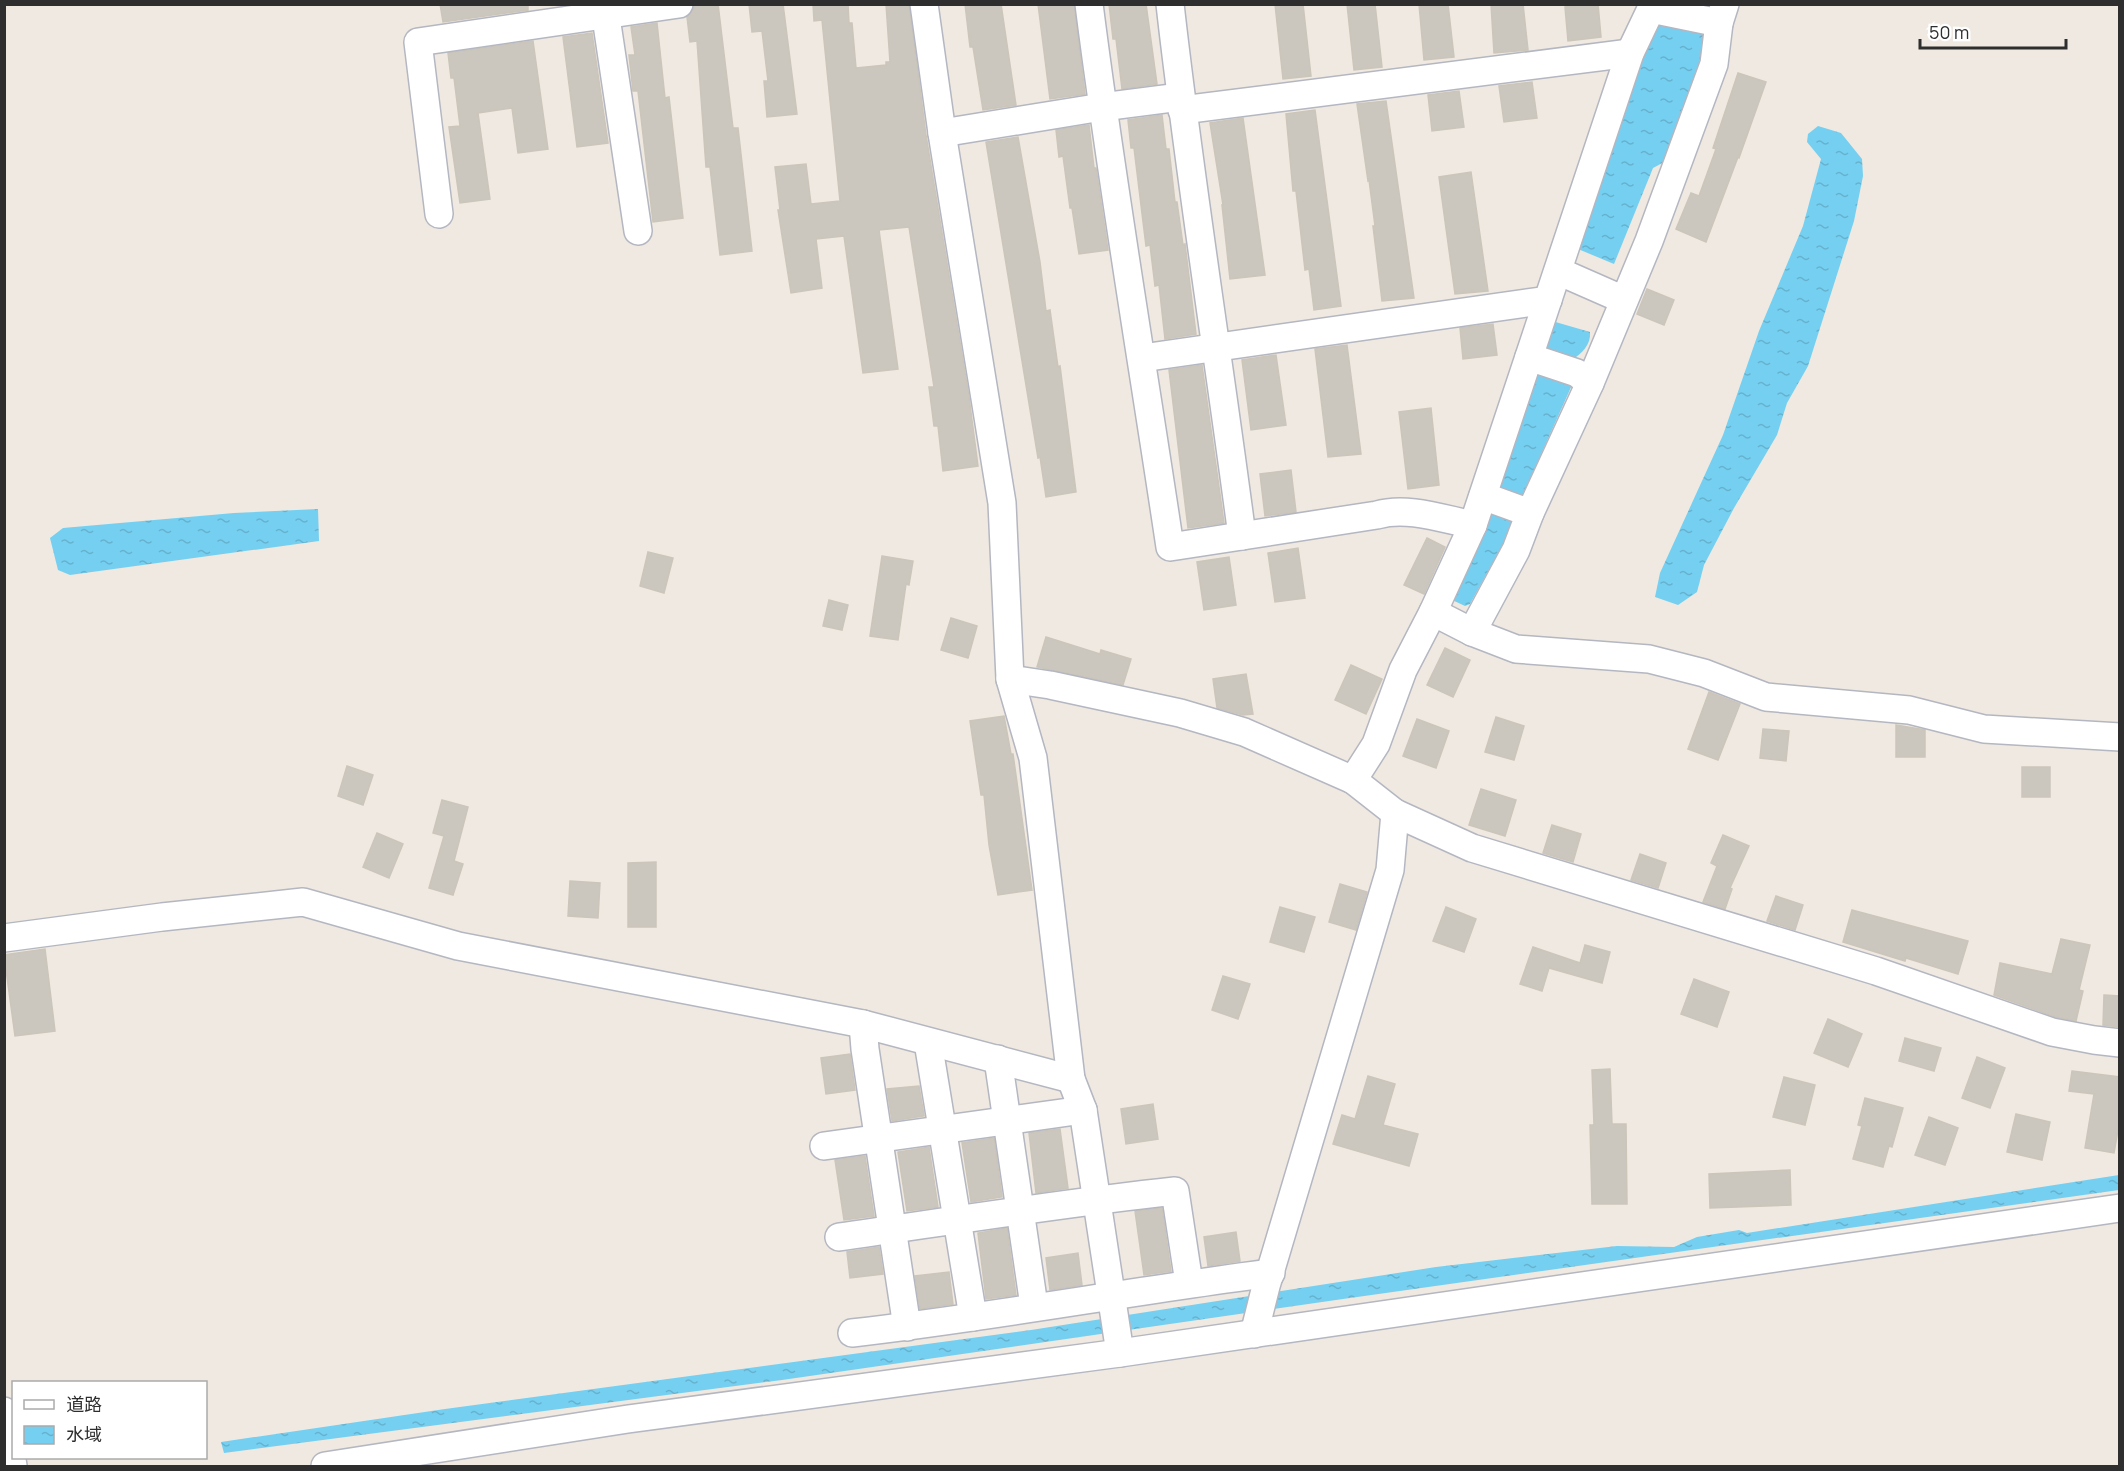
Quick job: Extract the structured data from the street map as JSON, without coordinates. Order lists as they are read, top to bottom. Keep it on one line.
{"legend":["道路","水域"],"scale_bar":"50 m"}
